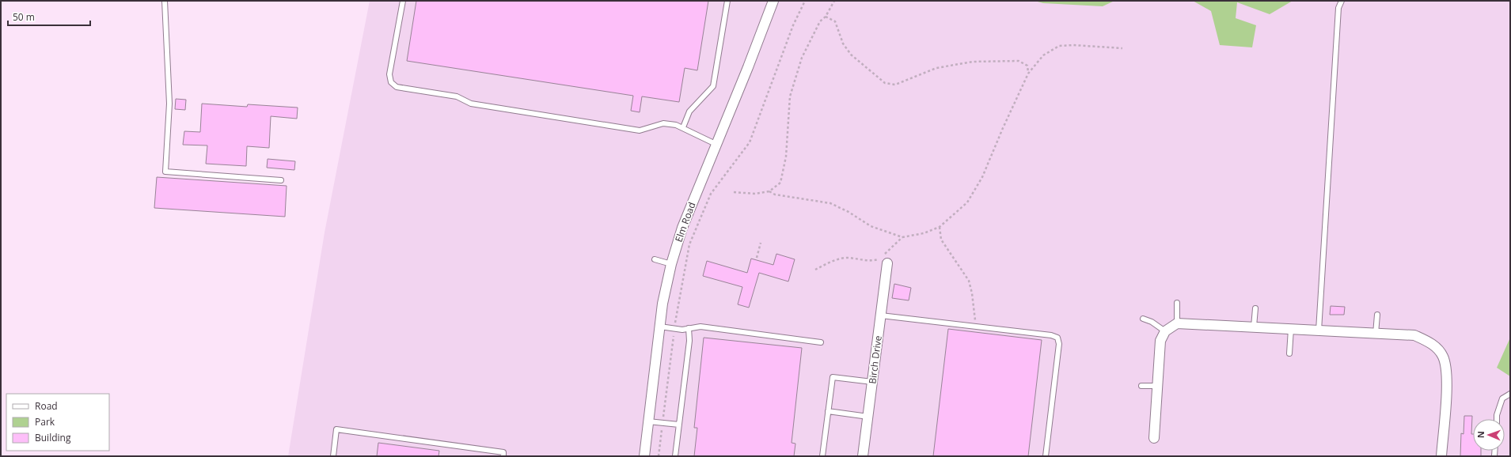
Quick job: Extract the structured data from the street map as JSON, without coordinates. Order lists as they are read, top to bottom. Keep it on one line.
{"streets":{"street":["Elm Road","Birch Drive"]},"legend":["Road","Park","Building"],"scale_bar":"50 m","north":"left"}
